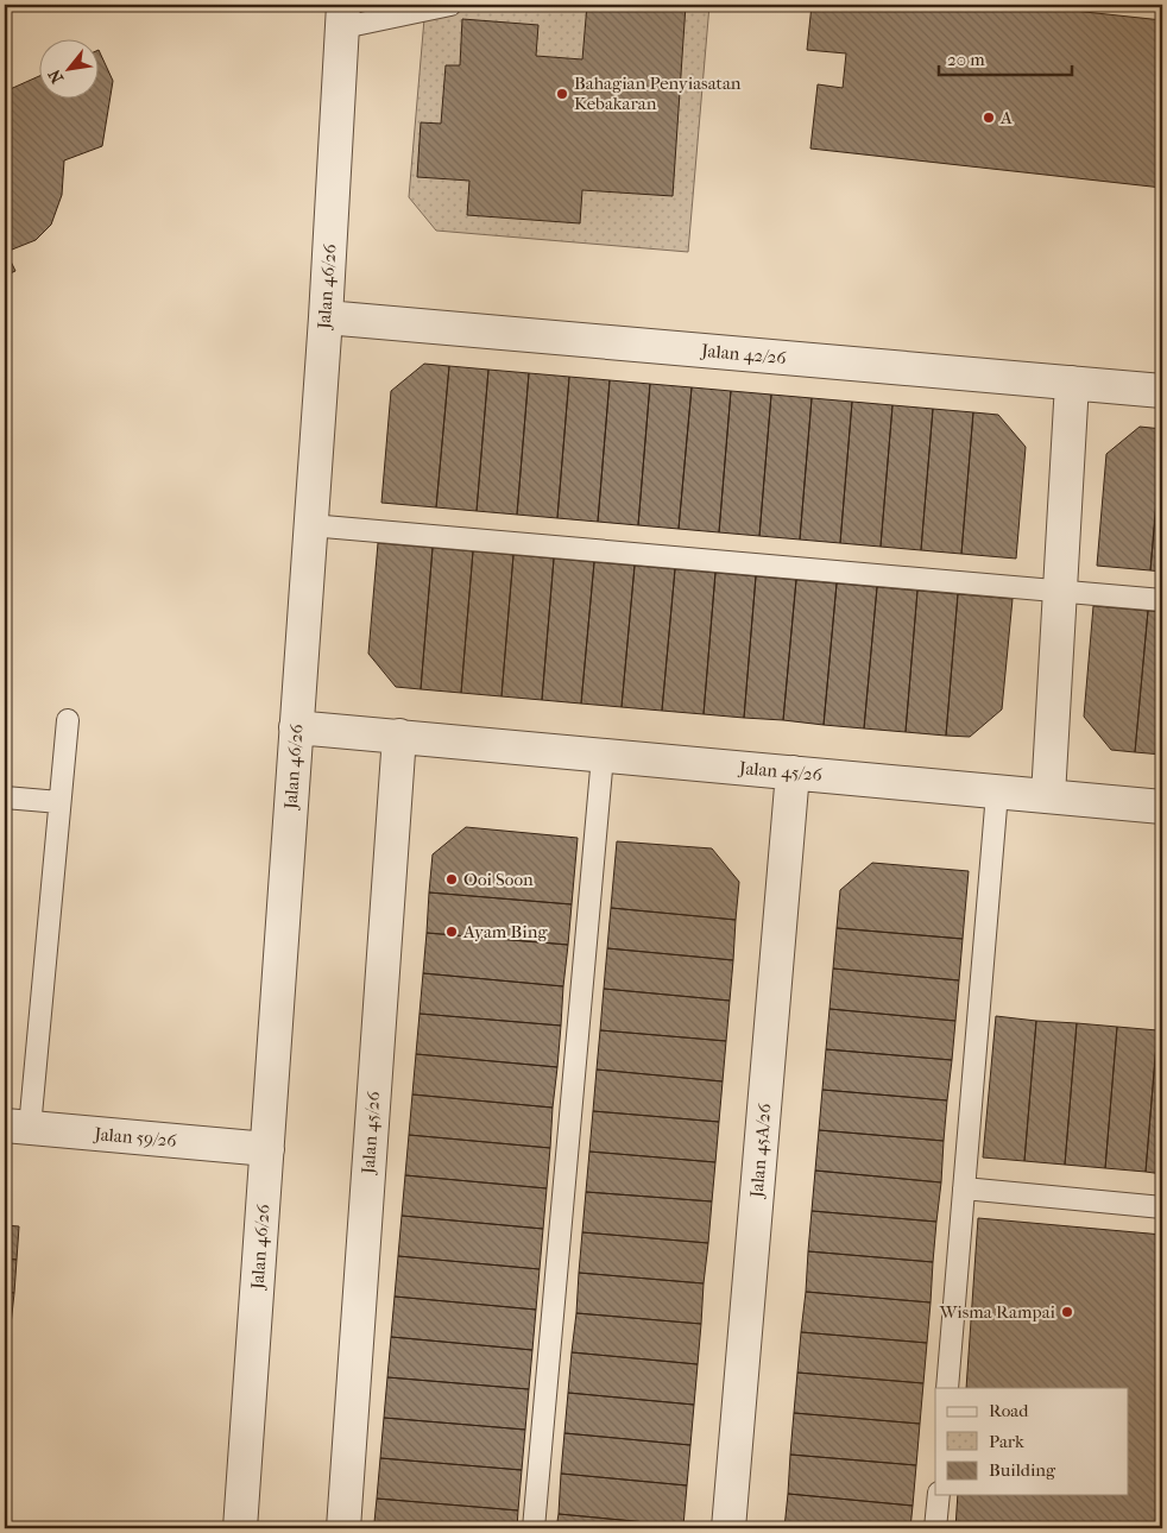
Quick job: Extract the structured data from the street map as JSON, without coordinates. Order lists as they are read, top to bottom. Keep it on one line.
{"streets":{"street":["Jalan 46/26","Jalan 42/26","Jalan 45/26","Jalan 59/26","Jalan 45A/26"]},"crossings":[["Jalan 46/26","Jalan 42/26"],["Jalan 46/26","Jalan 45/26"],["Jalan 46/26","Jalan 59/26"],["Jalan 45/26","Jalan 45A/26"]],"places":["Bahagian Penyiasatan Kebakaran","A","Ooi Soon","Ayam Bing","Wisma Rampai"],"legend":["Road","Park","Building"],"scale_bar":"20 m","north":"bottom left"}
